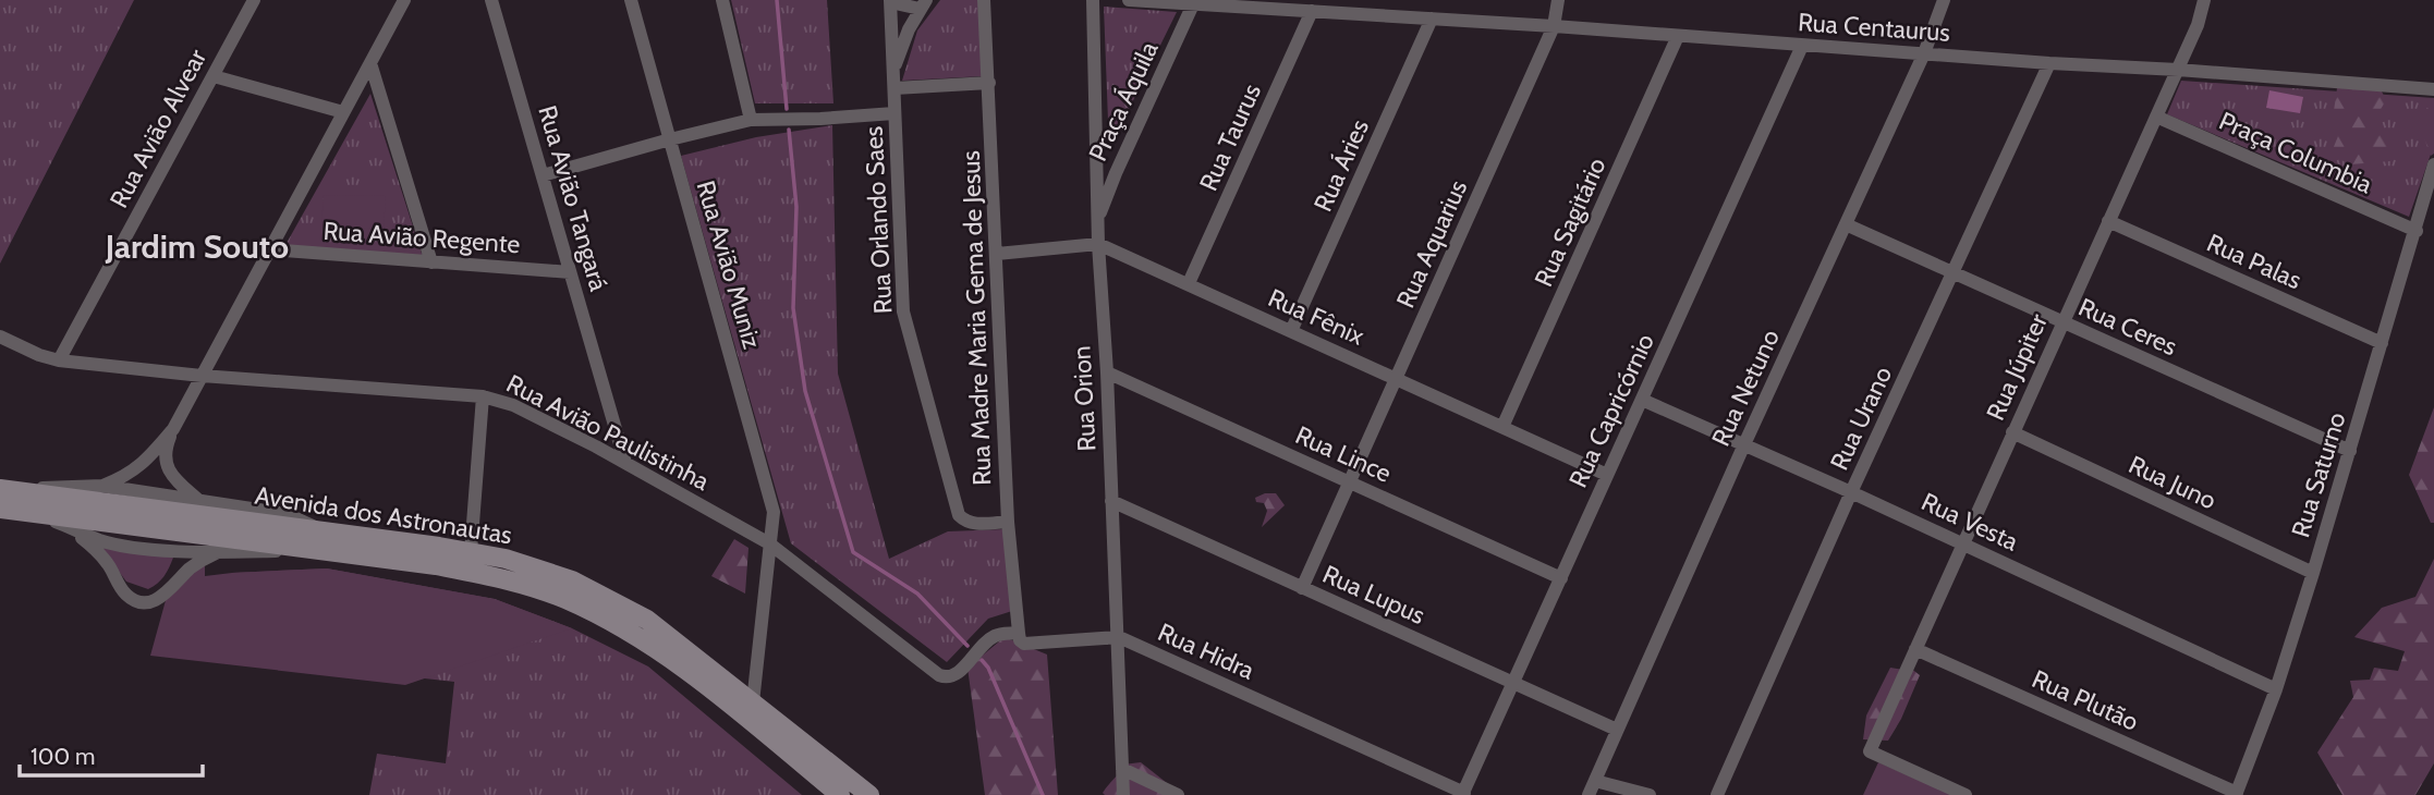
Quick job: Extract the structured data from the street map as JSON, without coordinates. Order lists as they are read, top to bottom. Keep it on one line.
{"streets":{"main road":["Avenida dos Astronautas"],"street":["Rua Centaurus","Praça Áquila","Rua Avião Alvear","Rua Taurus","Praça Columbia","Rua Áries","Rua Avião Tangará","Rua Orlando Saes","Rua Sagitário","Rua Avião Regente","Rua Aquarius","Rua Palas","Rua Avião Muniz","Rua Fênix","Rua Madre Maria Gema de Jesus","Rua Ceres","Rua Júpiter","Rua Netuno","Rua Orion","Rua Capricórnio","Rua Urano","Rua Avião Paulistinha","Rua Lince","Rua Saturno","Rua Juno","Rua Vesta","Rua Lupus","Rua Hidra","Rua Plutão"]},"crossings":[["Rua Centaurus","Praça Áquila"],["Rua Centaurus","Rua Taurus"],["Rua Centaurus","Rua Áries"],["Rua Centaurus","Rua Sagitário"],["Rua Centaurus","Rua Aquarius"],["Rua Centaurus","Rua Júpiter"],["Rua Centaurus","Rua Netuno"],["Rua Centaurus","Rua Capricórnio"],["Rua Centaurus","Rua Urano"],["Praça Áquila","Rua Orion"],["Rua Avião Alvear","Rua Avião Paulistinha"],["Rua Taurus","Rua Fênix"],["Praça Columbia","Rua Júpiter"],["Praça Columbia","Rua Saturno"],["Rua Áries","Rua Fênix"],["Rua Avião Tangará","Rua Avião Regente"],["Rua Avião Tangará","Rua Avião Paulistinha"],["Rua Orlando Saes","Rua Madre Maria Gema de Jesus"],["Rua Sagitário","Rua Fênix"],["Rua Aquarius","Rua Fênix"],["Rua Aquarius","Rua Lince"],["Rua Aquarius","Rua Lupus"],["Rua Palas","Rua Júpiter"],["Rua Palas","Rua Saturno"],["Rua Avião Muniz","Rua Avião Paulistinha"],["Rua Avião Muniz","Avenida dos Astronautas"],["Rua Fênix","Rua Madre Maria Gema de Jesus"],["Rua Fênix","Rua Orion"],["Rua Fênix","Rua Capricórnio"],["Rua Madre Maria Gema de Jesus","Rua Avião Paulistinha"],["Rua Madre Maria Gema de Jesus","Rua Hidra"],["Rua Ceres","Rua Júpiter"],["Rua Ceres","Rua Netuno"],["Rua Ceres","Rua Urano"],["Rua Ceres","Rua Saturno"],["Rua Júpiter","Rua Juno"],["Rua Júpiter","Rua Vesta"],["Rua Júpiter","Rua Plutão"],["Rua Netuno","Rua Vesta"],["Rua Netuno","Rua Lupus"],["Rua Orion","Rua Lince"],["Rua Orion","Rua Lupus"],["Rua Orion","Rua Hidra"],["Rua Capricórnio","Rua Lince"],["Rua Capricórnio","Rua Vesta"],["Rua Capricórnio","Rua Lupus"],["Rua Capricórnio","Rua Hidra"],["Rua Urano","Rua Vesta"],["Rua Avião Paulistinha","Rua Hidra"],["Rua Saturno","Rua Juno"],["Rua Saturno","Rua Vesta"],["Rua Saturno","Rua Plutão"]],"districts":["Jardim Souto"],"scale_bar":"100 m"}
